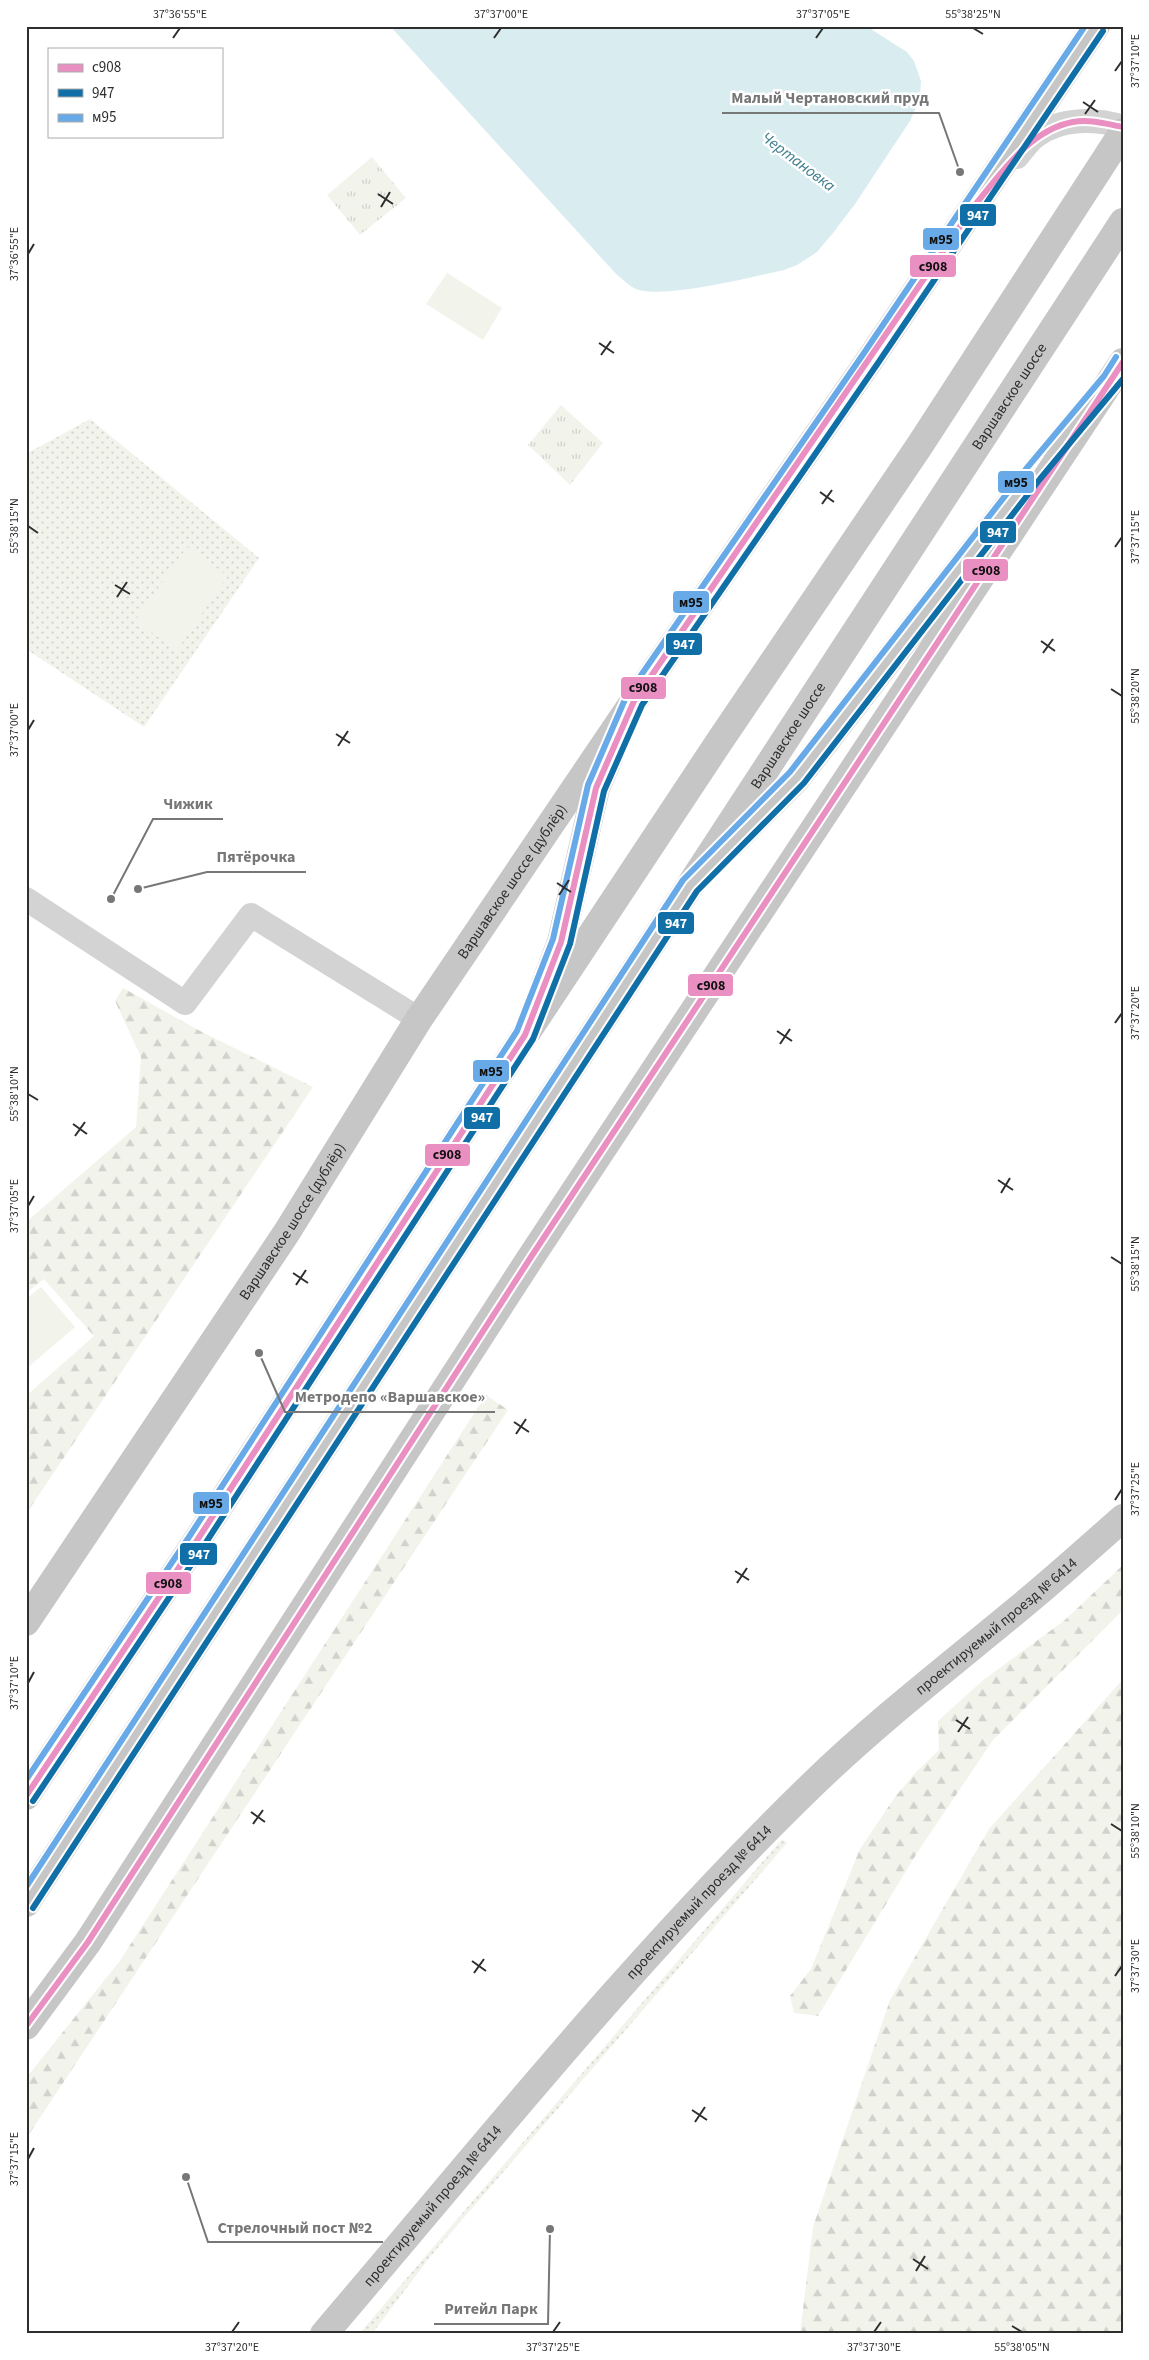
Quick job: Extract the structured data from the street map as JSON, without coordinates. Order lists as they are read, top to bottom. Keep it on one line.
{"streets":{"main road":["Варшавское шоссе","Варшавское шоссе (дублёр)","проектируемый проезд № 6414"]},"water":["Чертановка"],"places":["Малый Чертановский пруд","Пятёрочка","Чижик","Метродепо «Варшавское»","Стрелочный пост №2","Ритейл Парк"],"lines":["transit line м95","transit line 947","transit line с908"],"legend":["с908","947","м95"],"coordinates":["37°36'55\"E","37°37'00\"E","37°37'05\"E","55°38'25\"N","37°37'10\"E","55°38'15\"N","37°37'15\"E","55°38'20\"N","37°37'20\"E","55°38'10\"N","37°37'25\"E","37°37'30\"E","55°38'05\"N"]}
